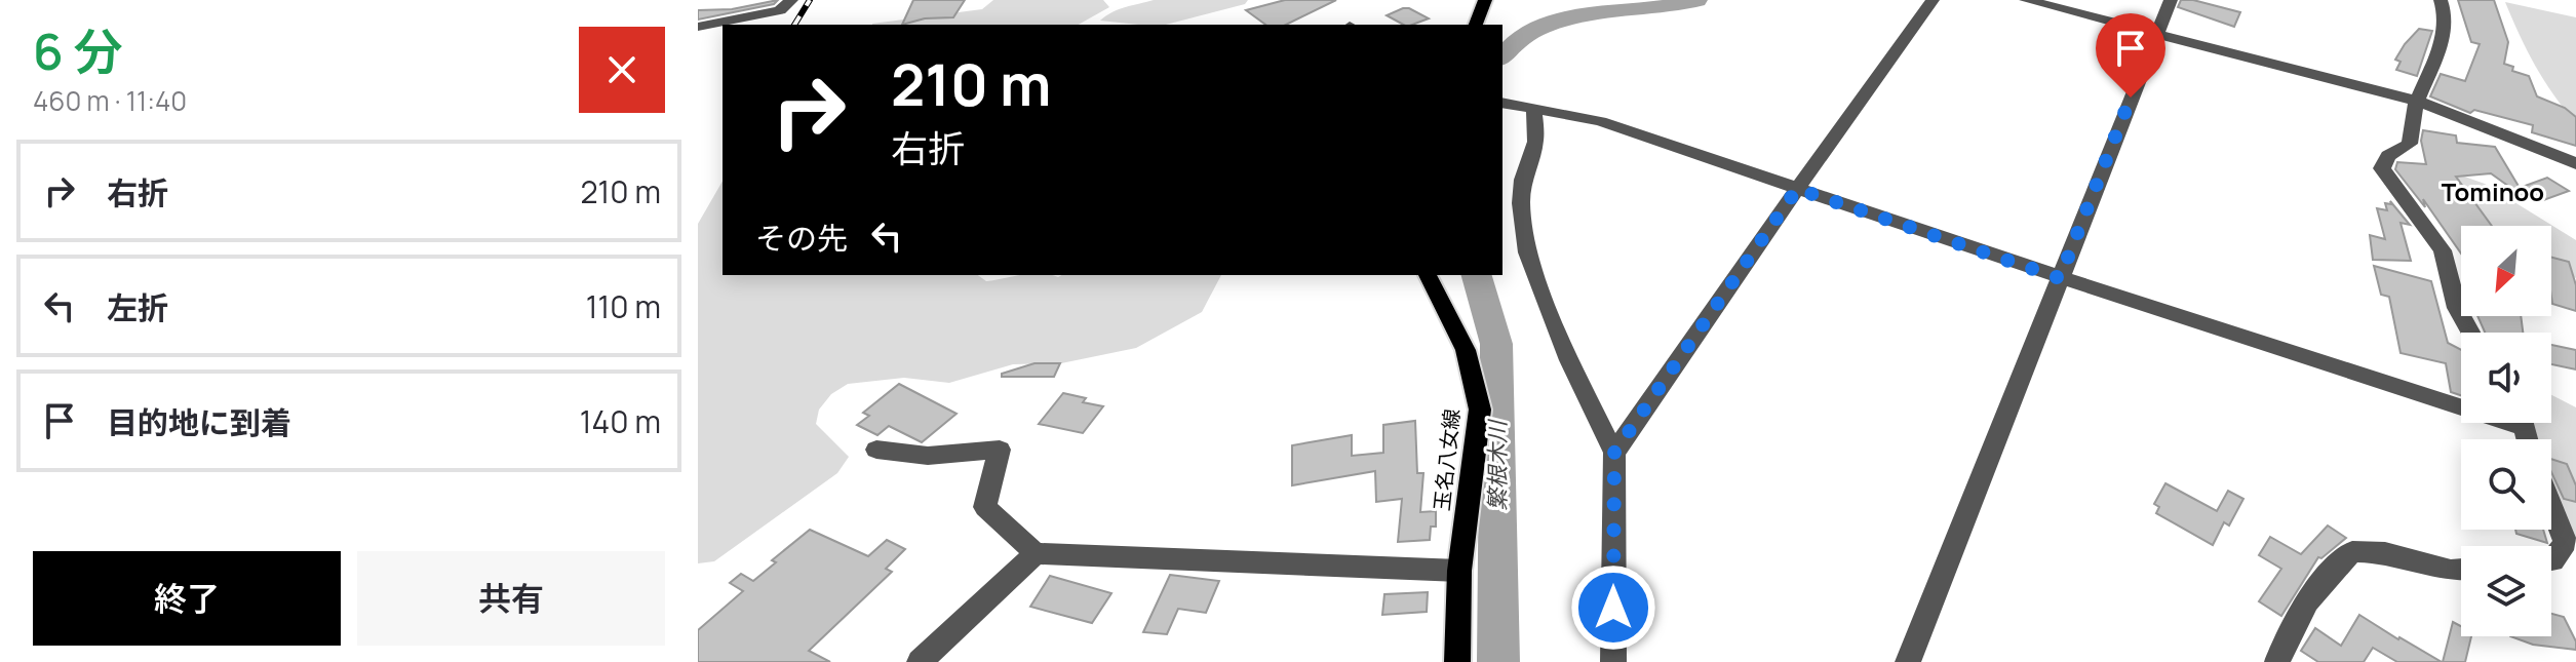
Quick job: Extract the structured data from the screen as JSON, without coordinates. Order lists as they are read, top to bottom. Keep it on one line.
{"streets":{"main road":["玉名八女線"]},"districts":["Tominoo"],"water":["繁根木川"],"north":"bottom left","page":{"heading":["6 分","460 m · 11:40"],"turn":["210 m","右折"],"list":[{"name":"右折","value":"210 m"},{"name":"左折","value":"110 m"},{"name":"目的地に到着","value":"140 m"}],"then":"その先","buttons":["終了","共有"]}}
